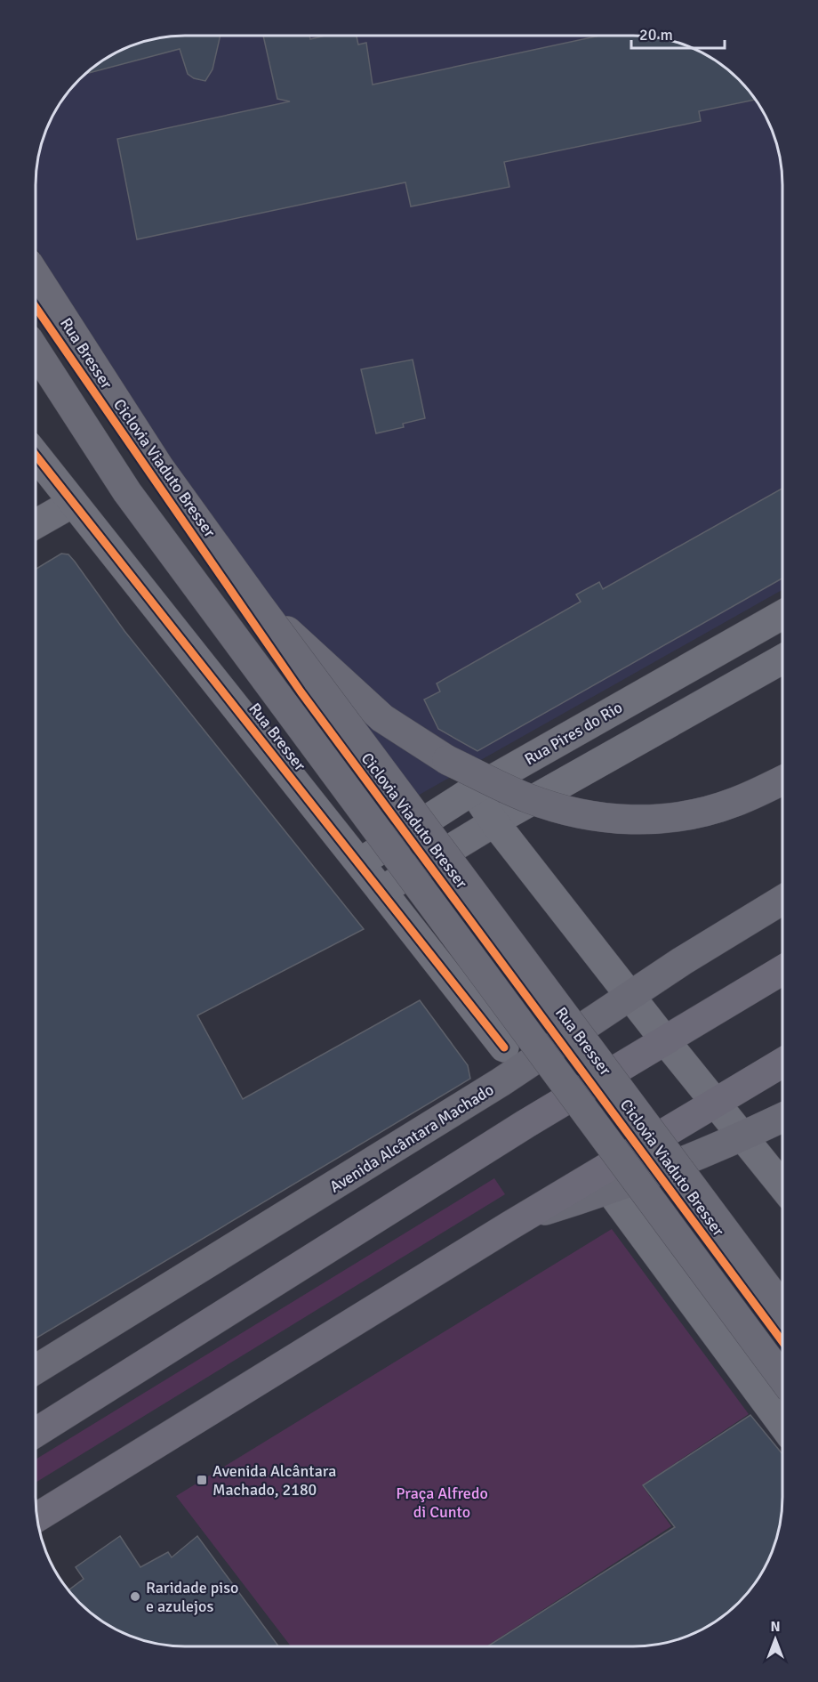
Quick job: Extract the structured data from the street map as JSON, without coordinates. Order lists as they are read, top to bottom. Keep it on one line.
{"streets":{"main road":["Rua Bresser","Avenida Alcântara Machado"],"street":["Rua Pires do Rio"],"cycle path":["Ciclovia Viaduto Bresser"]},"crossings":[["Rua Bresser","Rua Pires do Rio"]],"parks":["Praça Alfredo di Cunto"],"places":{"transit":["Avenida Alcântara Machado, 2180"],"other":["Raridade piso e azulejos"]},"scale_bar":"20 m","north":"top"}
